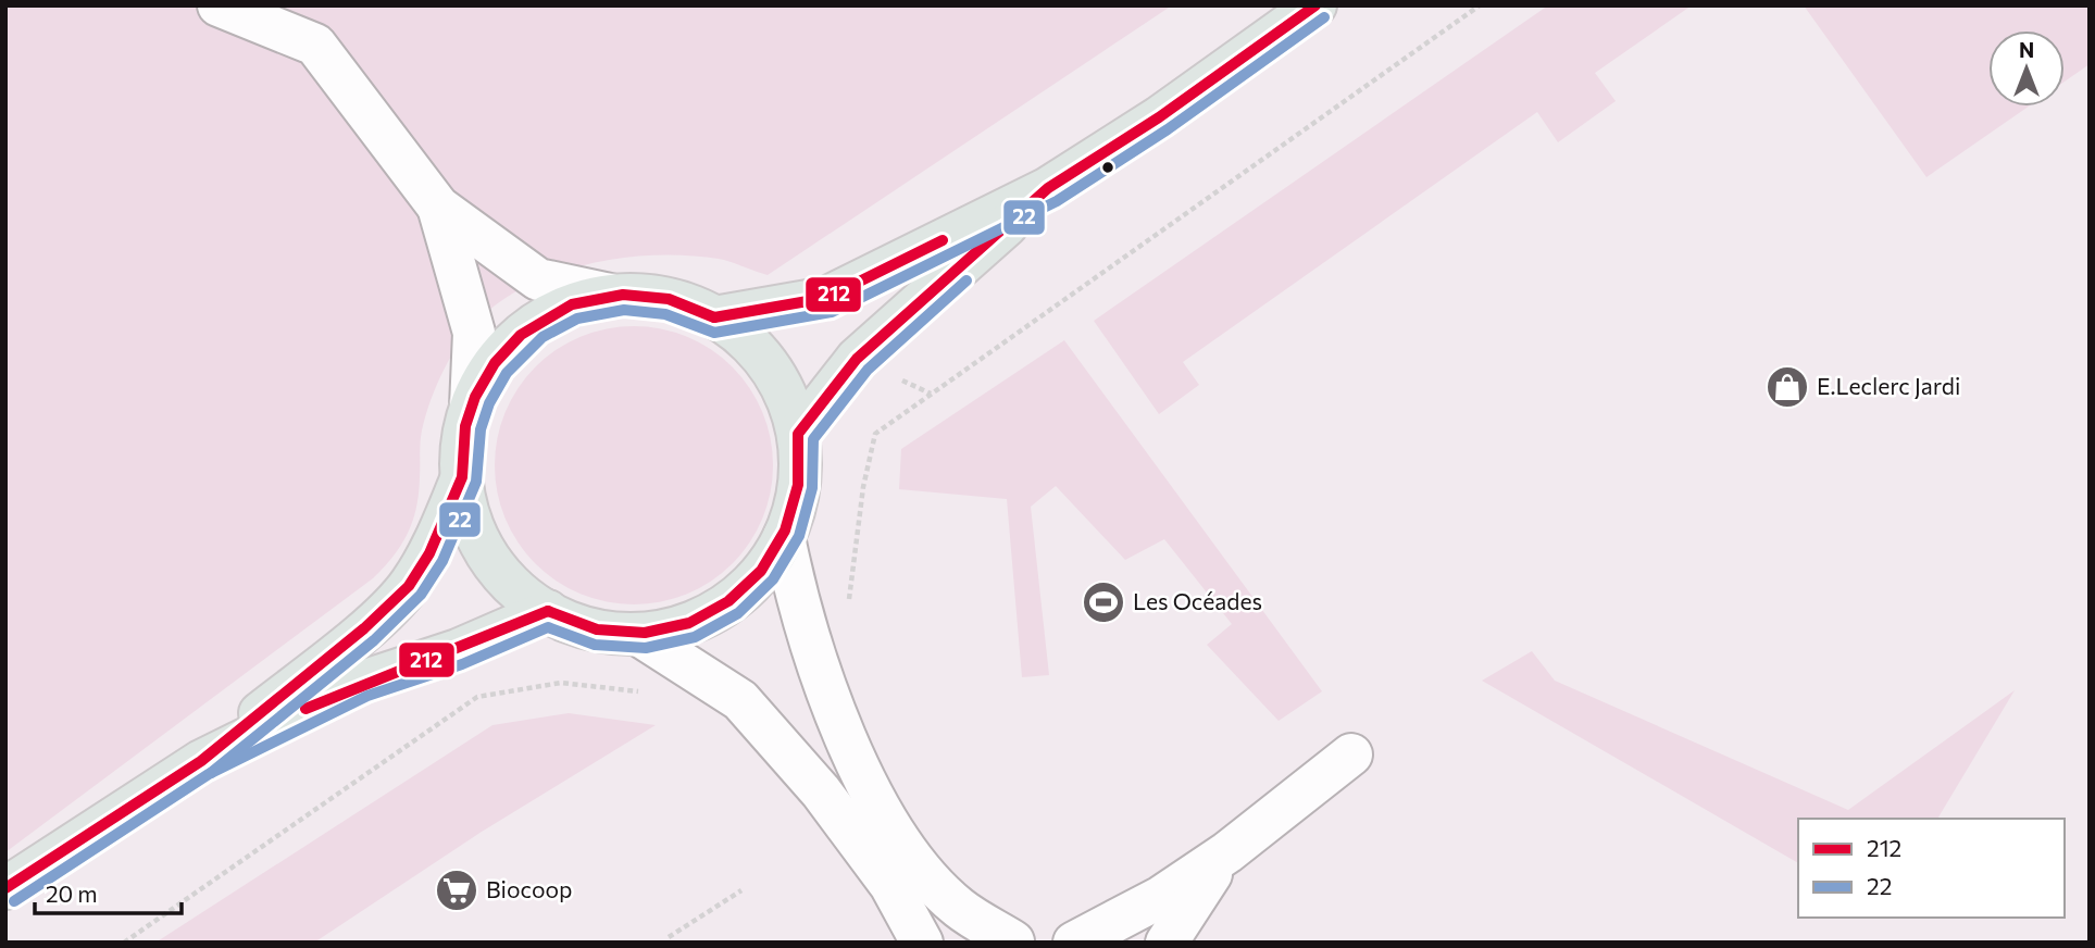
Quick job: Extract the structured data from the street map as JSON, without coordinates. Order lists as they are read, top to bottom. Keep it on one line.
{"places":{"shop":["E.Leclerc Jardi"],"sports":["Les Océades"],"supermarket":["Biocoop"]},"lines":["transit line 212","transit line 22"],"legend":["212","22"],"scale_bar":"20 m","north":"top"}
